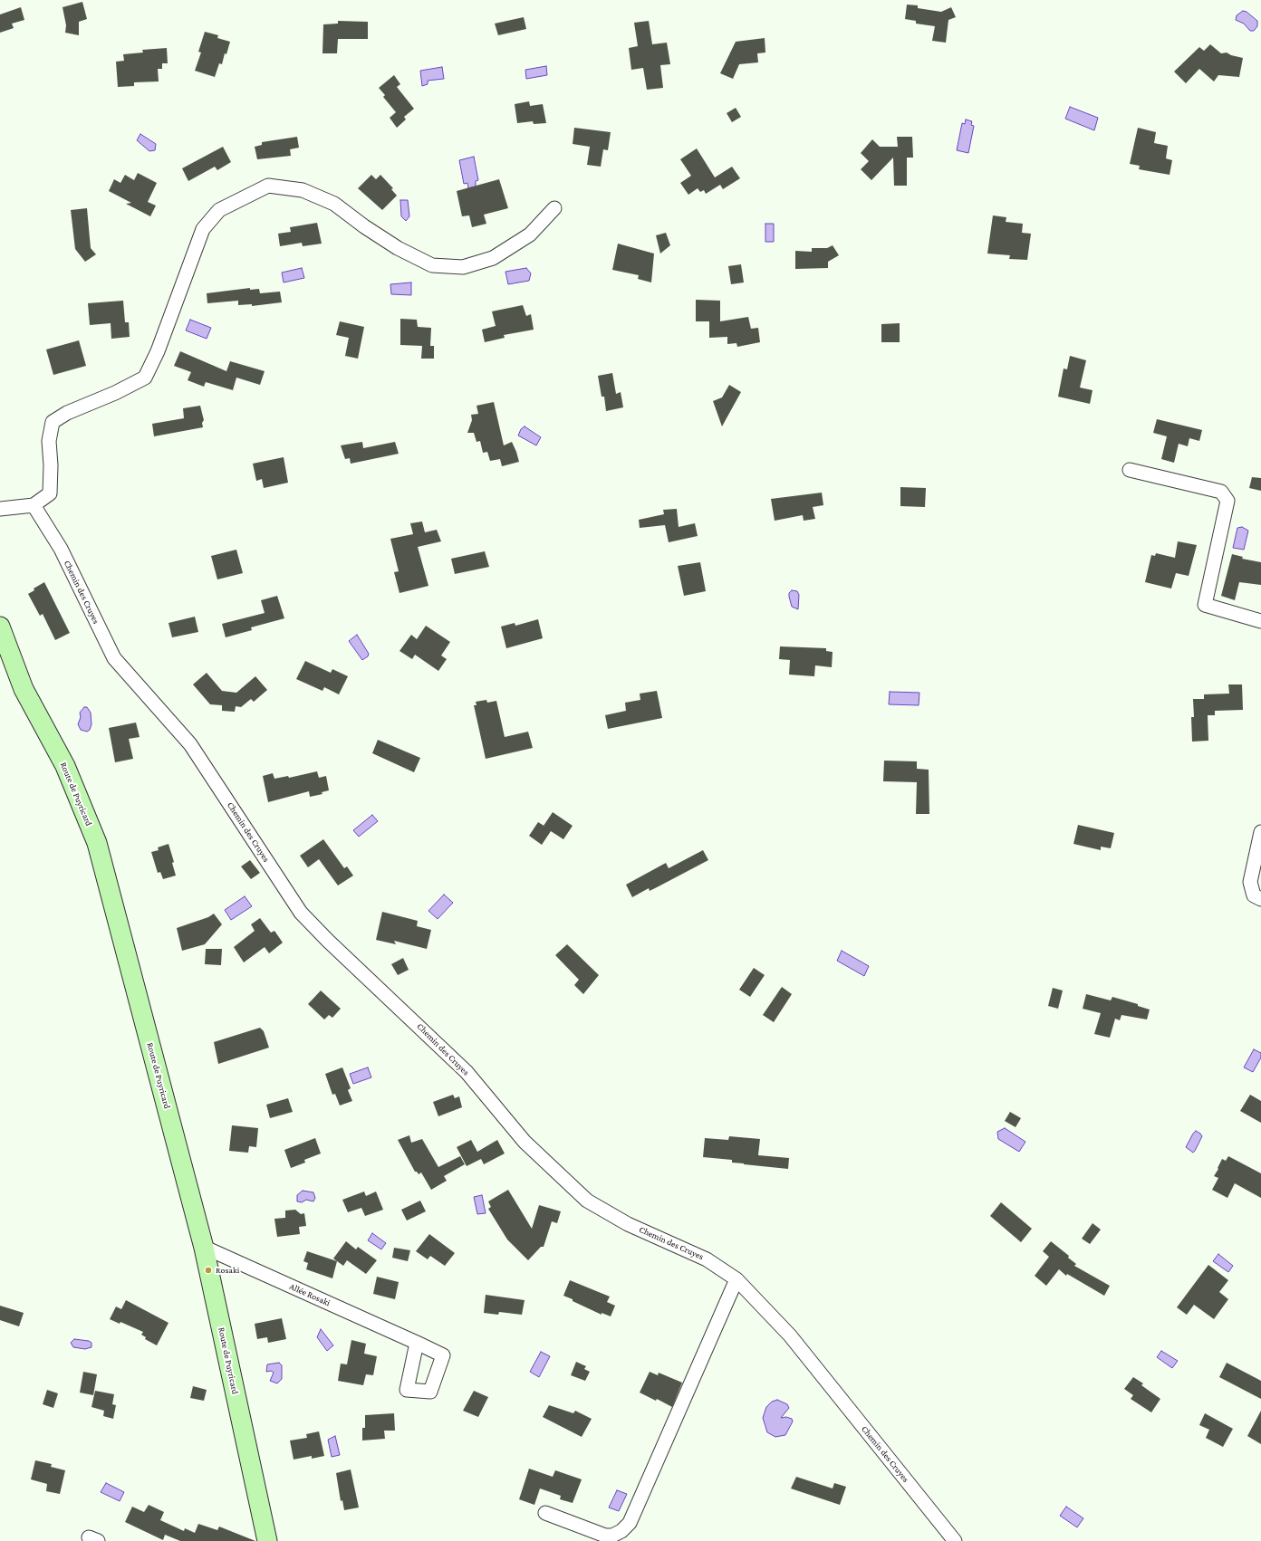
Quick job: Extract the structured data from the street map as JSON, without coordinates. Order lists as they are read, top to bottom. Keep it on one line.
{"streets":{"main road":["Route de Puyricard"],"street":["Chemin des Cruyes","Allée Rosaki"]},"crossings":[["Route de Puyricard","Allée Rosaki"]],"places":["Rosaki"]}
